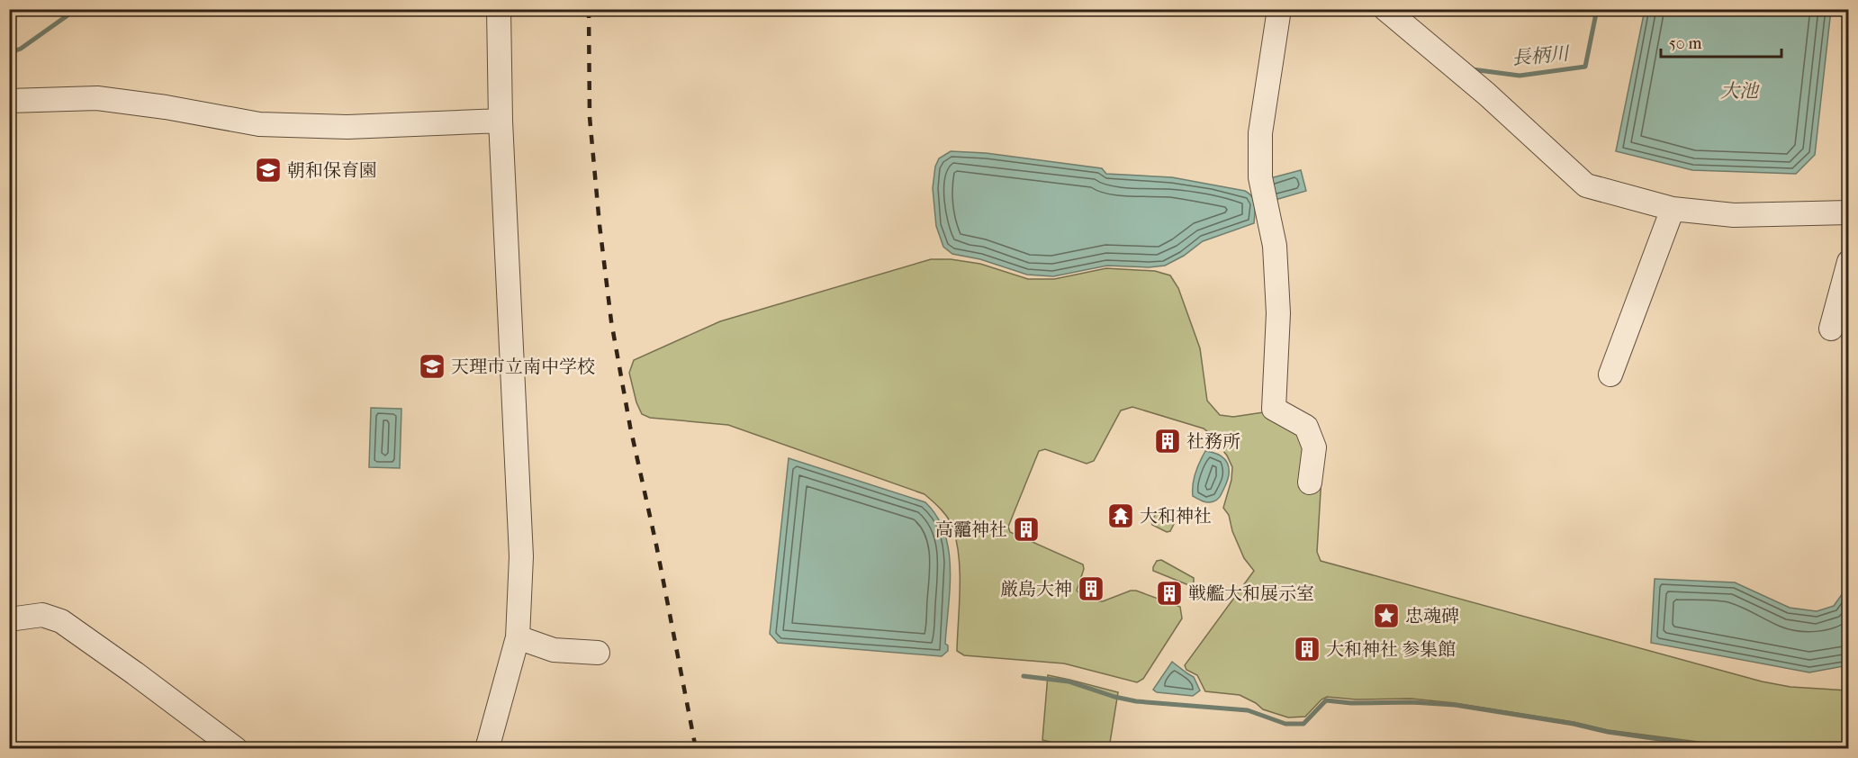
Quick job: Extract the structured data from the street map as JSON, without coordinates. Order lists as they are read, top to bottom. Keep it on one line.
{"water":["長柄川","大池"],"places":{"school or university":["朝和保育園","天理市立南中学校"],"building":["社務所","高龗神社","厳島大神","戦艦大和展示室","大和神社 参集館"],"temple":["大和神社"],"place":["忠魂碑"]},"scale_bar":"50 m"}
